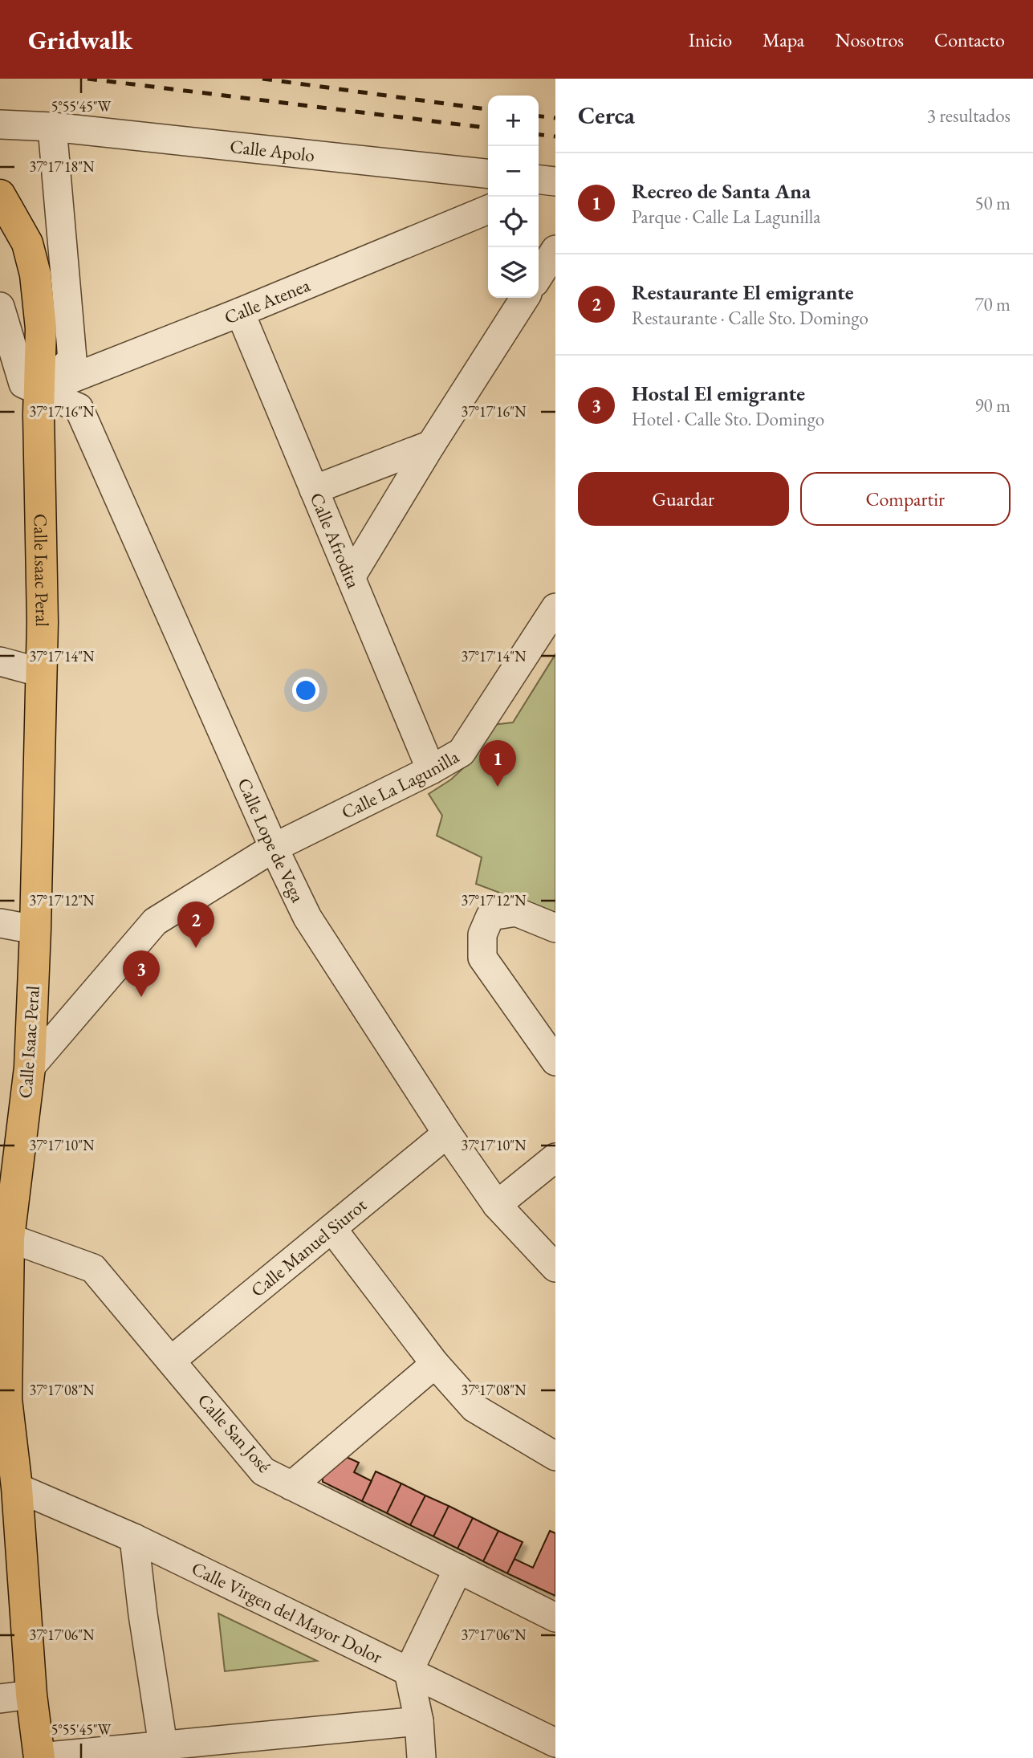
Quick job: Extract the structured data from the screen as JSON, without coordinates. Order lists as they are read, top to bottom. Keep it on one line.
{"streets":{"main road":["Calle Isaac Peral"],"street":["Calle Apolo","Calle Atenea","Calle Afrodita","Calle La Lagunilla","Calle Lope de Vega","Calle Manuel Siurot","Calle San José","Calle Virgen del Mayor Dolor"]},"crossings":[["Calle Atenea","Calle Afrodita"],["Calle Atenea","Calle Isaac Peral"],["Calle Atenea","Calle Lope de Vega"],["Calle Afrodita","Calle La Lagunilla"],["Calle Isaac Peral","Calle La Lagunilla"],["Calle Isaac Peral","Calle Lope de Vega"],["Calle Isaac Peral","Calle San José"],["Calle Isaac Peral","Calle Virgen del Mayor Dolor"],["Calle La Lagunilla","Calle Lope de Vega"],["Calle Lope de Vega","Calle Manuel Siurot"],["Calle Manuel Siurot","Calle San José"]],"page":{"header":"Gridwalk","nav":["Inicio","Mapa","Nosotros","Contacto"],"heading":["Cerca","3 resultados"],"map_buttons":["+","−"],"list":[{"mark":"1","name":"Recreo de Santa Ana","note":"Parque · Calle La Lagunilla","value":"50 m"},{"mark":"2","name":"Restaurante El emigrante","note":"Restaurante · Calle Sto. Domingo","value":"70 m"},{"mark":"3","name":"Hostal El emigrante","note":"Hotel · Calle Sto. Domingo","value":"90 m"}],"buttons":["Guardar","Compartir"],"pins":["1","2","3"]},"coordinates":["5°55'45\"W","37°17'18\"N","37°17'16\"N","37°17'14\"N","37°17'12\"N","37°17'10\"N","37°17'08\"N","37°17'06\"N"]}
